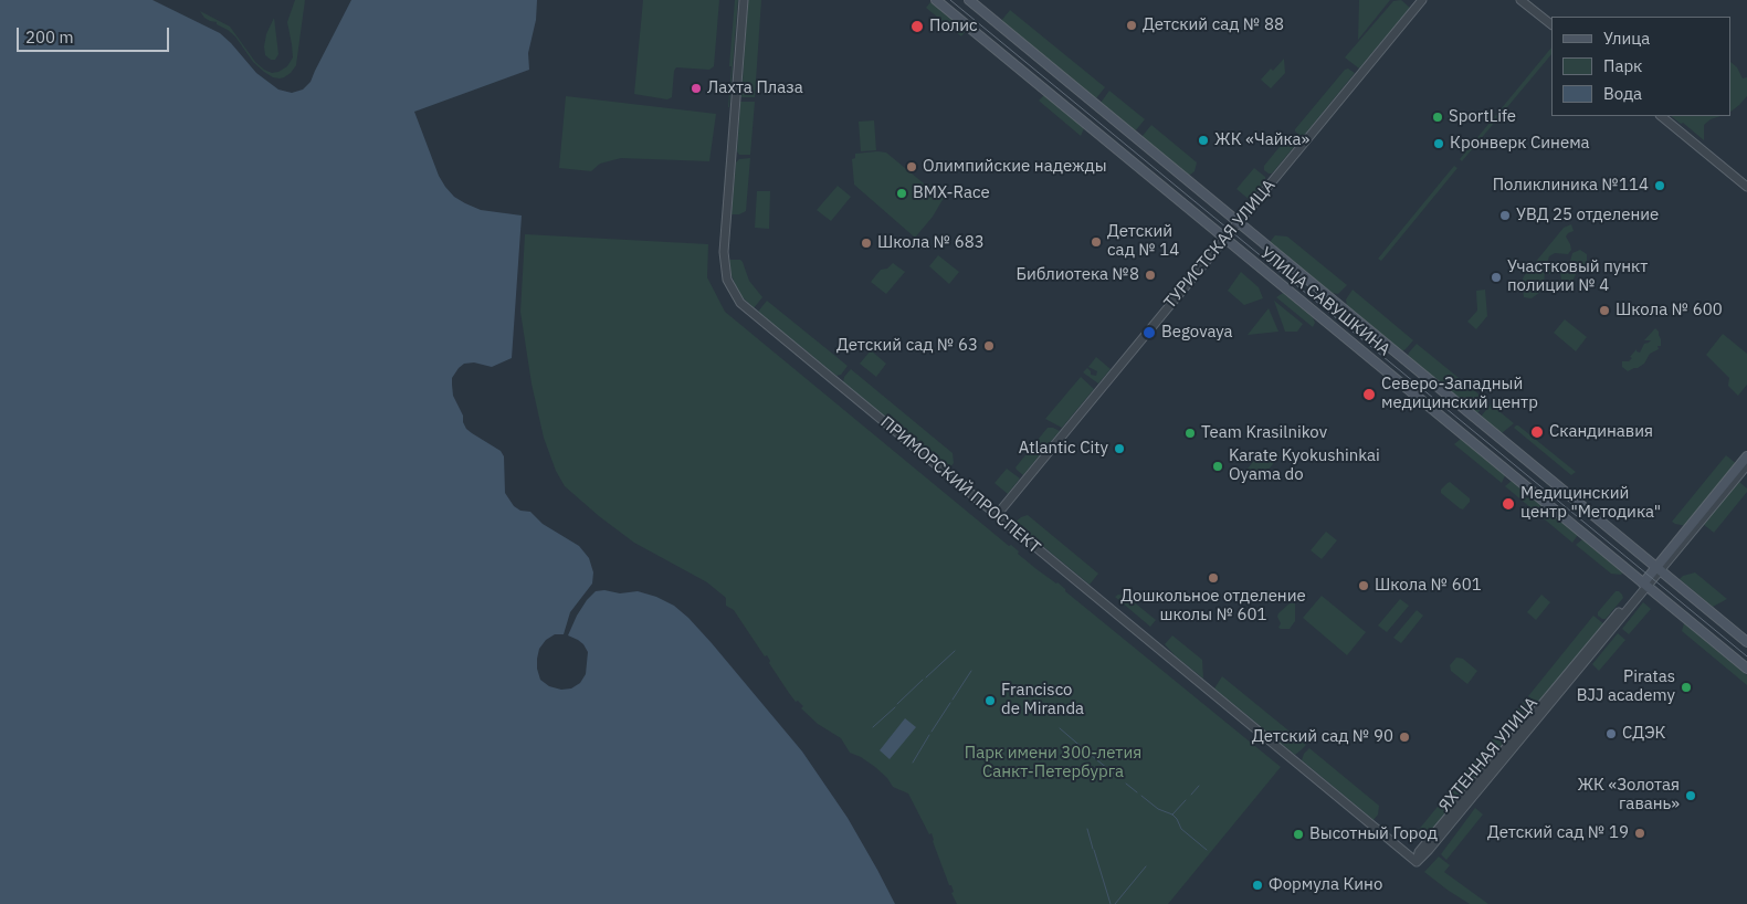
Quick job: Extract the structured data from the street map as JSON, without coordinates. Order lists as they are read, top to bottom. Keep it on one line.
{"streets":{"main road":["УЛИЦА САВУШКИНА","ЯХТЕННАЯ УЛИЦА"],"street":["ТУРИСТСКАЯ УЛИЦА","ПРИМОРСКИЙ ПРОСПЕКТ"]},"crossings":[["ТУРИСТСКАЯ УЛИЦА","УЛИЦА САВУШКИНА"],["ТУРИСТСКАЯ УЛИЦА","ПРИМОРСКИЙ ПРОСПЕКТ"],["УЛИЦА САВУШКИНА","ЯХТЕННАЯ УЛИЦА"],["ПРИМОРСКИЙ ПРОСПЕКТ","ЯХТЕННАЯ УЛИЦА"]],"parks":["Парк имени 300-летия Санкт-Петербурга"],"places":["Детский сад № 88","Полис","Лахта Плаза","SportLife","ЖК «Чайка»","Кронверк Синема","Олимпийские надежды","Поликлиника №114","BMX-Race","УВД 25 отделение","Детский сад № 14","Школа № 683","Библиотека №8","Участковый пункт полиции № 4","Школа № 600","Begovaya","Детский сад № 63","Северо-Западный медицинский центр","Скандинавия","Team Krasilnikov","Atlantic City","Karate Kyokushinkai Oyama do","Медицинский центр \"Методика\"","Дошкольное отделение школы № 601","Школа № 601","Piratas BJJ academy","Francisco de Miranda","СДЭК","Детский сад № 90","ЖК «Золотая гавань»","Детский сад № 19","Высотный Город","Формула Кино"],"legend":["Улица","Парк","Вода"],"scale_bar":"200 m"}
